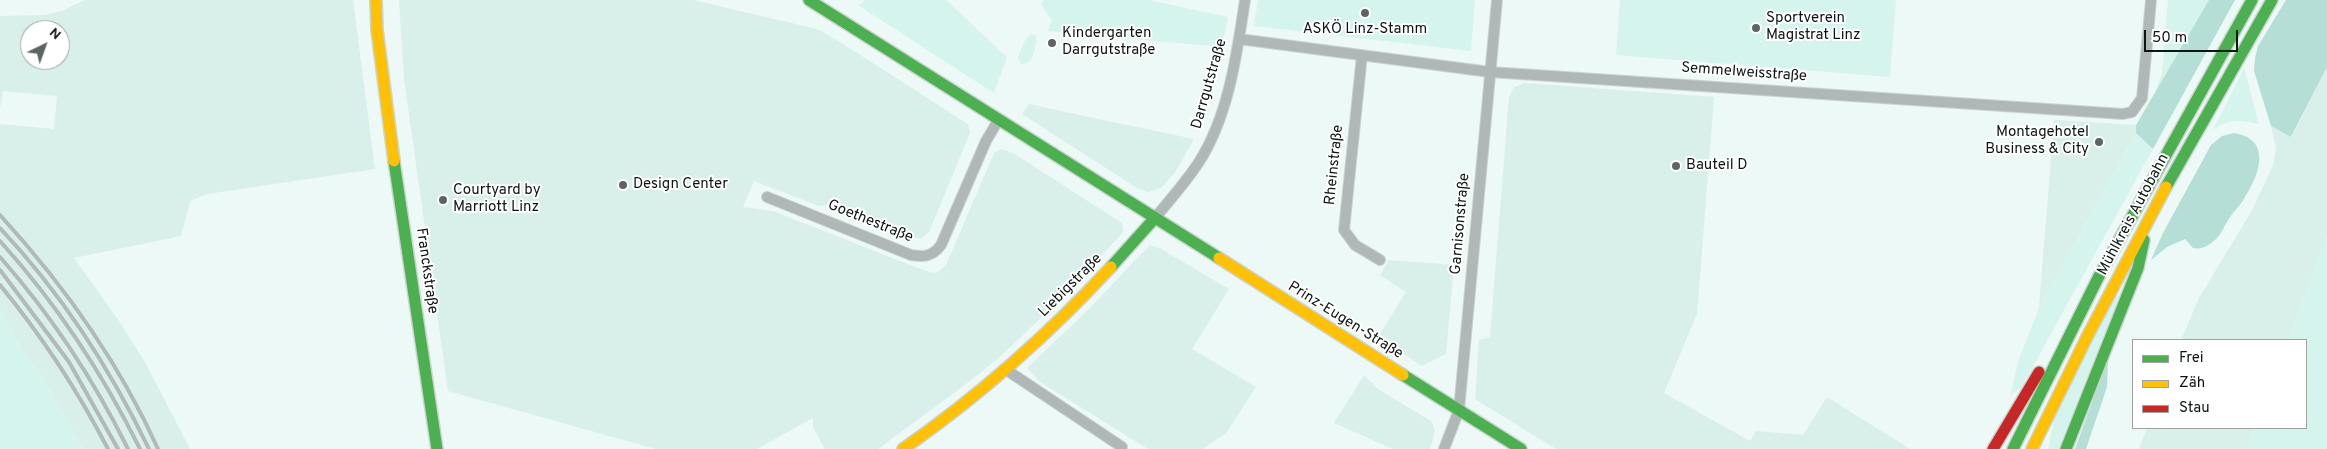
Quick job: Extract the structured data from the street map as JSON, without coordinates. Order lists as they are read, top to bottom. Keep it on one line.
{"streets":{"main road":["Mühlkreis Autobahn","Franckstraße","Liebigstraße","Prinz-Eugen-Straße"],"street":["Semmelweisstraße","Darrgutstraße","Rheinstraße","Goethestraße","Garnisonstraße"]},"crossings":[["Semmelweisstraße","Darrgutstraße"],["Semmelweisstraße","Rheinstraße"],["Semmelweisstraße","Garnisonstraße"],["Darrgutstraße","Liebigstraße"],["Darrgutstraße","Prinz-Eugen-Straße"],["Garnisonstraße","Prinz-Eugen-Straße"],["Liebigstraße","Prinz-Eugen-Straße"]],"places":["ASKÖ Linz-Stamm","Sportverein Magistrat Linz","Kindergarten Darrgutstraße","Montagehotel Business & City","Bauteil D","Design Center","Courtyard by Marriott Linz"],"legend":["Frei","Zäh","Stau"],"scale_bar":"50 m","north":"top right"}
